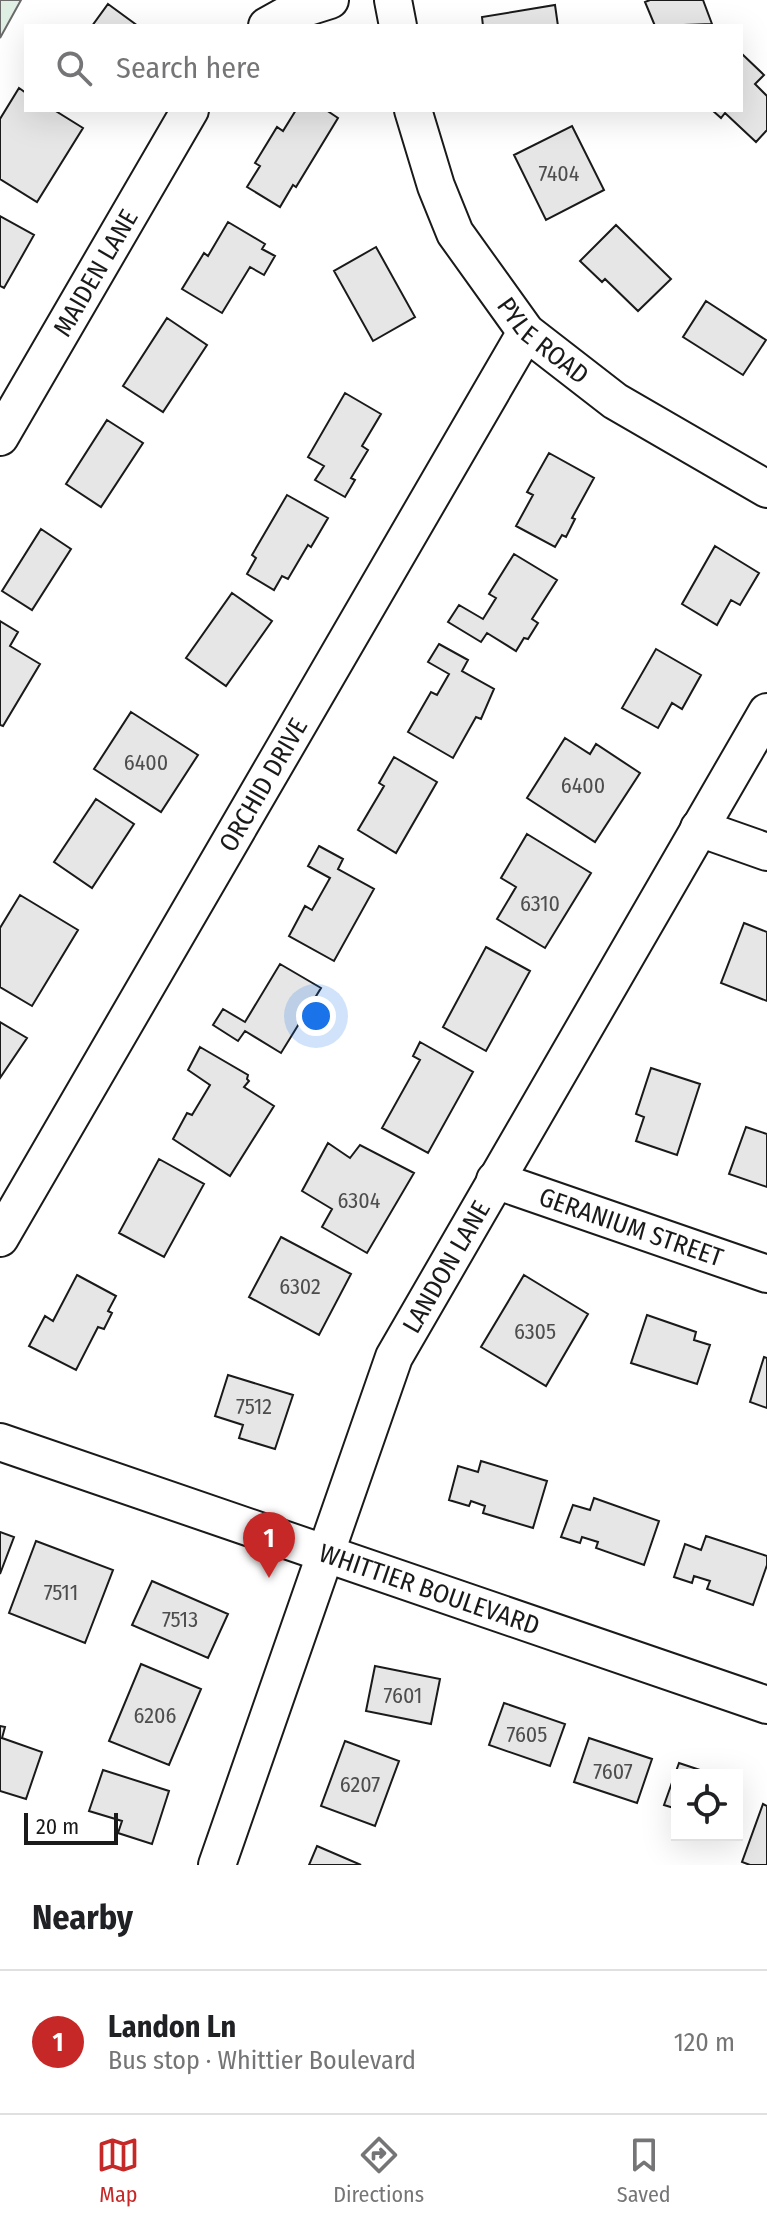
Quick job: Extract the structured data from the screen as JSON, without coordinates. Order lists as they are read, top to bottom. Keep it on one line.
{"streets":{"street":["MAIDEN LANE","PYLE ROAD","ORCHID DRIVE","GERANIUM STREET","LANDON LANE","WHITTIER BOULEVARD"]},"crossings":[["PYLE ROAD","ORCHID DRIVE"],["GERANIUM STREET","LANDON LANE"],["LANDON LANE","WHITTIER BOULEVARD"]],"house_numbers":["7404","6400","6400","6310","6304","6302","6305","7512","7511","7513","7601","6206","7605","7607","6207"],"scale_bar":"20 m","page":{"search":"Search here","pins":"1","scale":"20 m","heading":"Nearby","list":[{"mark":"1","name":"Landon Ln","note":"Bus stop · Whittier Boulevard","value":"120 m"}],"nav":["Map","Directions","Saved"]}}
